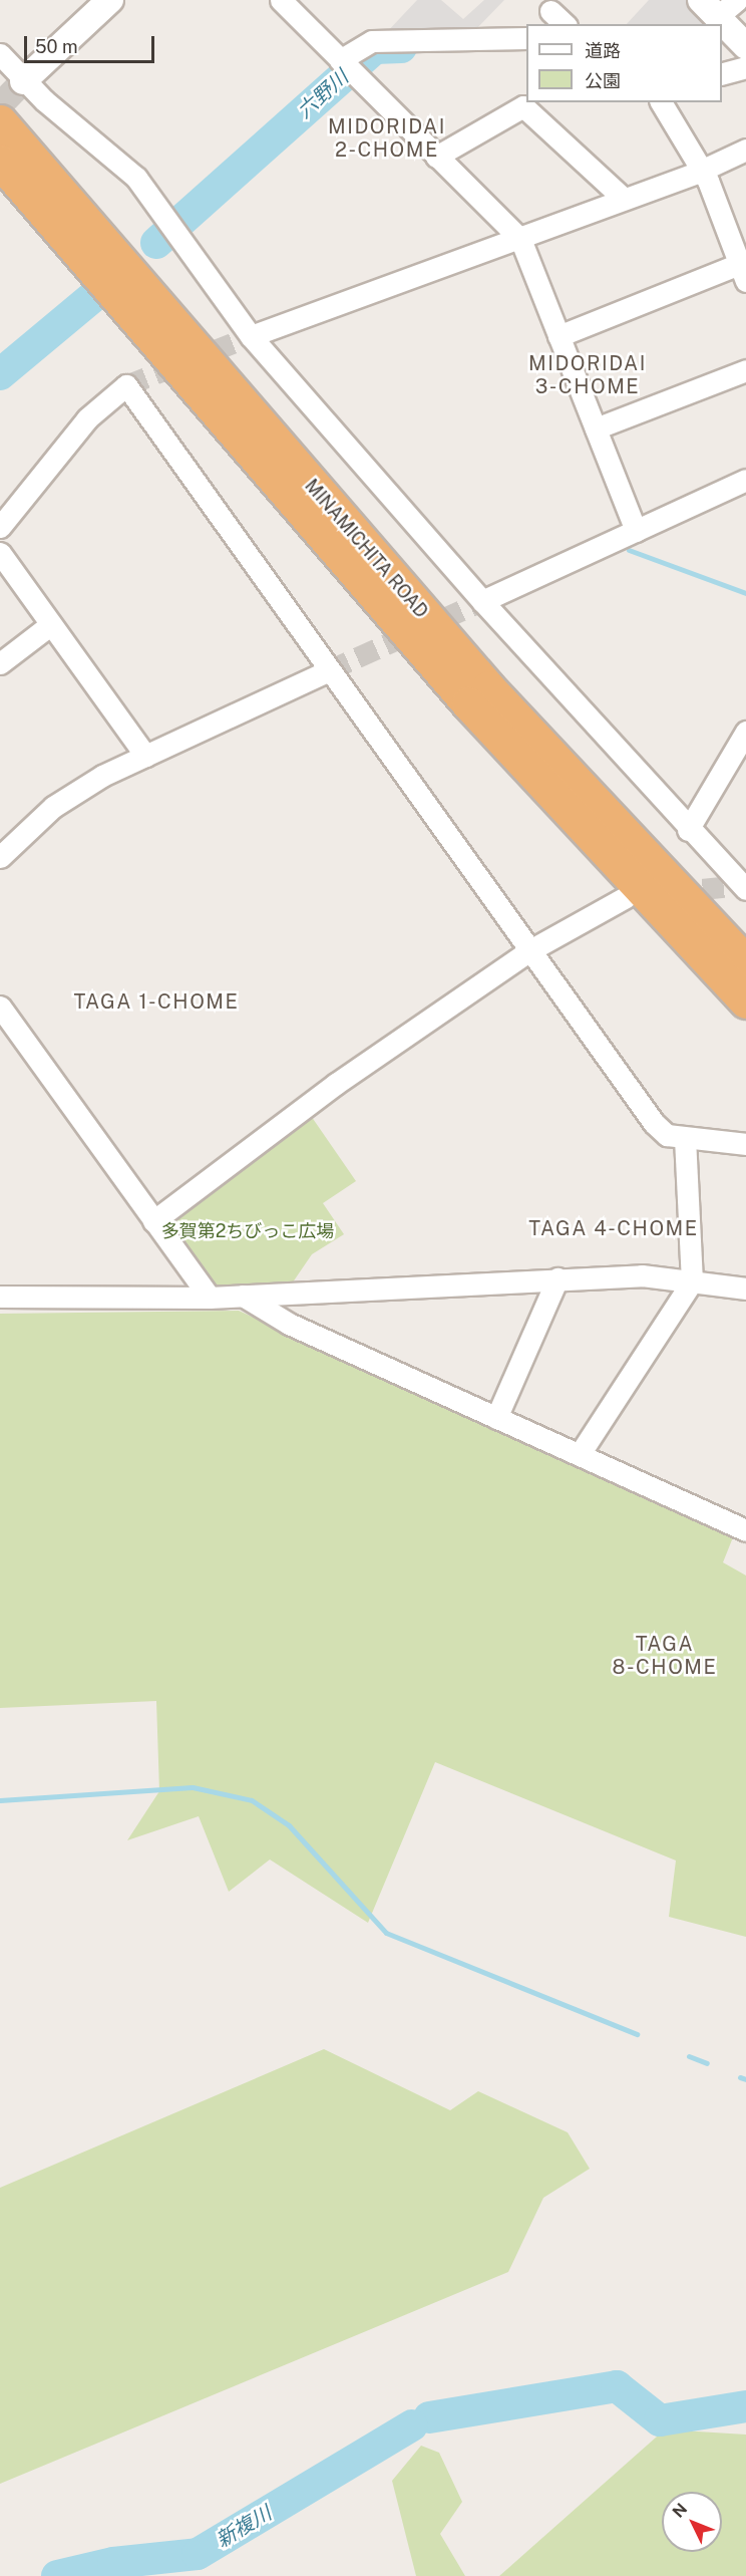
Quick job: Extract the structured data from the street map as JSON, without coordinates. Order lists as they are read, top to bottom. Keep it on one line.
{"streets":{"highway":["MINAMICHITA ROAD"]},"districts":["MIDORIDAI 2-CHOME","MIDORIDAI 3-CHOME","TAGA 1-CHOME","TAGA 4-CHOME","TAGA 8-CHOME"],"water":["六野川","新複川"],"parks":["多賀第2ちびっこ広場"],"legend":["道路","公園"],"scale_bar":"50 m","north":"top left"}
